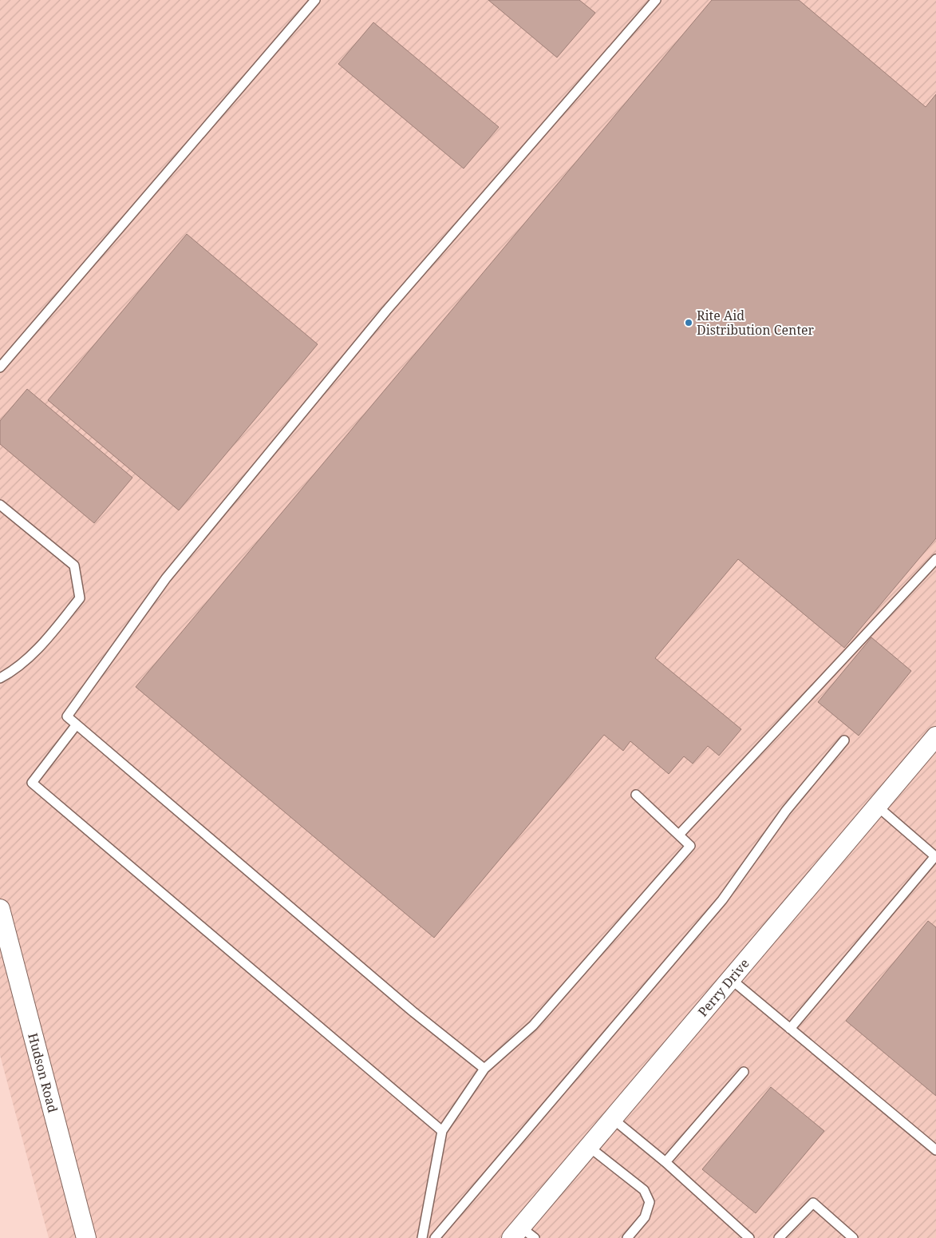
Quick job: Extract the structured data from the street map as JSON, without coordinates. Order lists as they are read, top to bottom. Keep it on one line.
{"streets":{"street":["Perry Drive","Hudson Road"]},"places":["Rite Aid Distribution Center"]}
